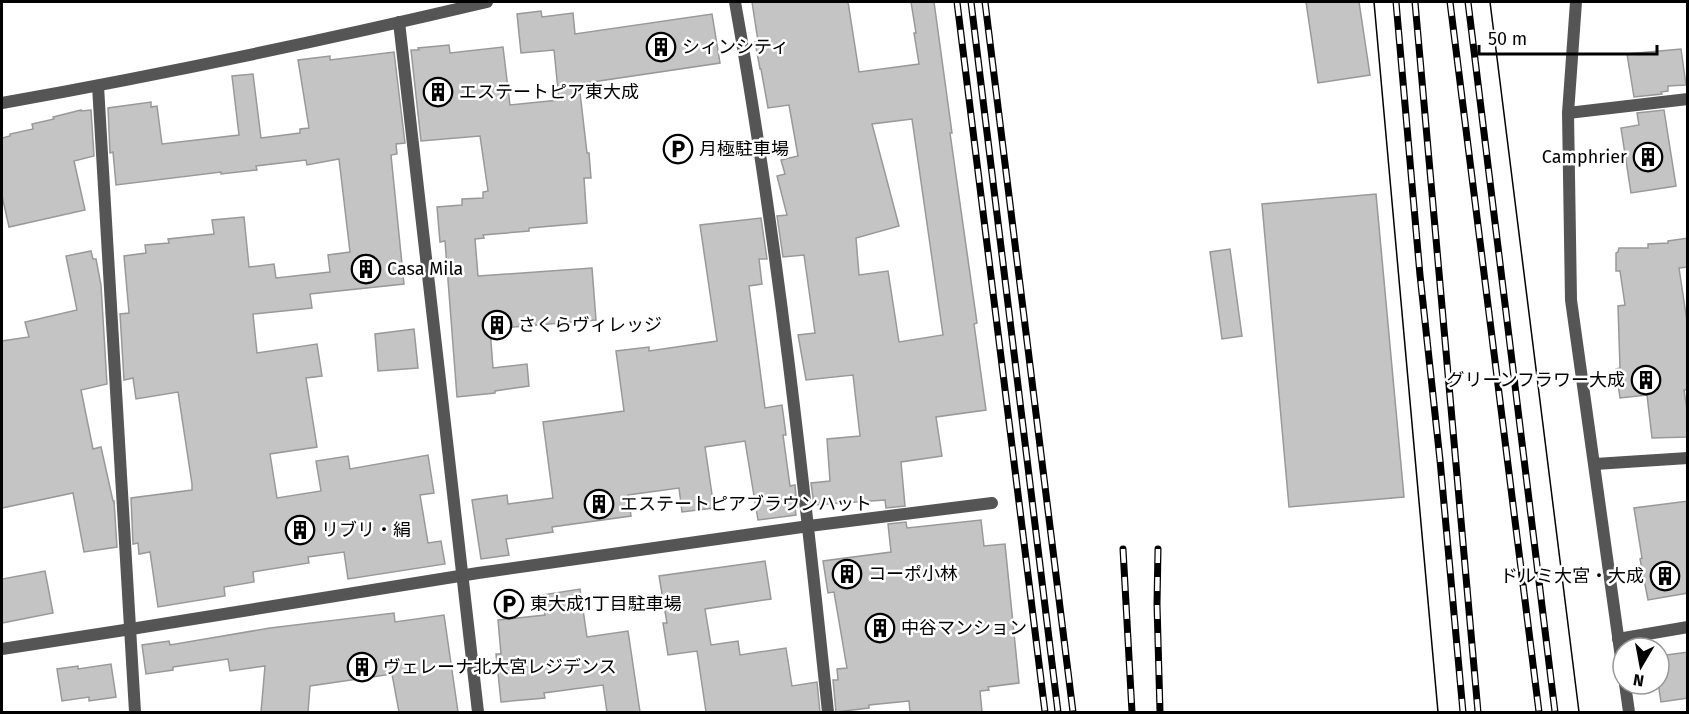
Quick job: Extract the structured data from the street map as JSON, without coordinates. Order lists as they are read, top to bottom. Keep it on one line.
{"places":{"building":["シィンシティ","エステートピア東大成","Camphrier","Casa Mila","さくらヴィレッジ","グリーンフラワー大成","エステートピアブラウンハット","リブリ・絹","コーポ小林","ドルミ大宮・大成","中谷マンション","ヴェレーナ北大宮レジデンス"],"parking":["月極駐車場","東大成1丁目駐車場"]},"scale_bar":"50 m","north":"bottom"}
